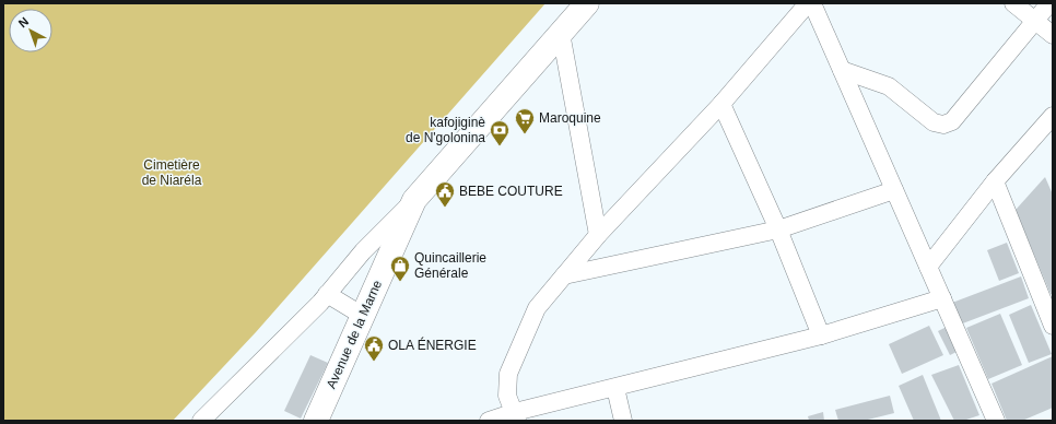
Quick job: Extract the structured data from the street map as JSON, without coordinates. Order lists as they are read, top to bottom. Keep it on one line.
{"streets":{"street":["Avenue de la Marne"]},"parks":["Cimetière de Niaréla"],"places":{"supermarket":["Maroquine"],"bank":["kafojiginè de N'golonina"],"public building":["BEBE COUTURE","OLA ÉNERGIE"],"shop":["Quincaillerie Générale"]},"north":"top left"}
